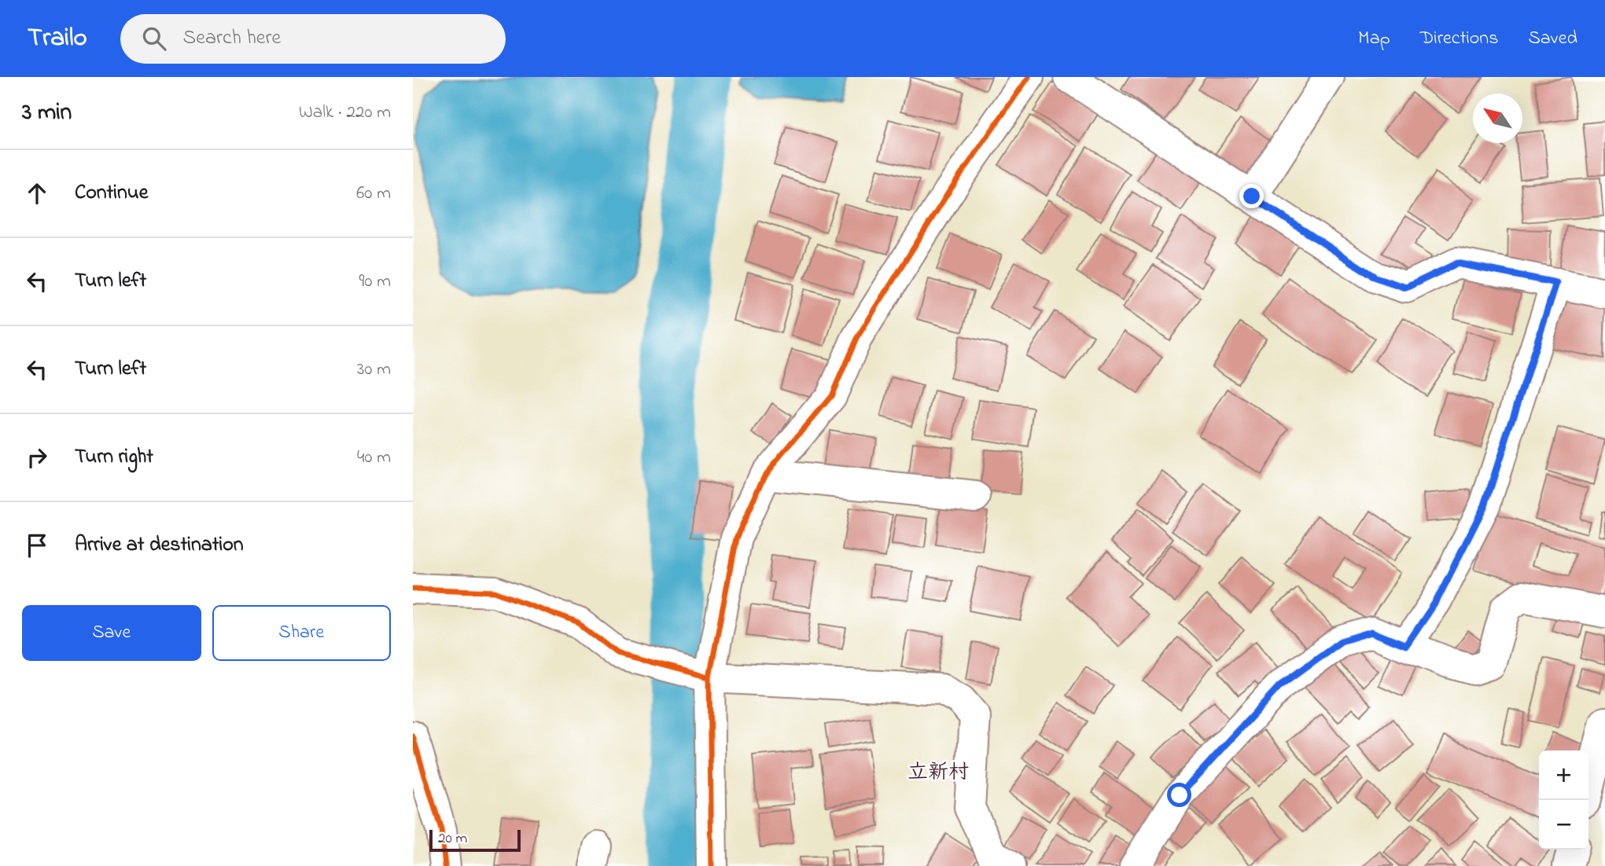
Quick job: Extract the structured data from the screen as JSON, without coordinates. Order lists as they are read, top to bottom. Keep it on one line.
{"districts":["立新村"],"scale_bar":"20 m","north":"top left","page":{"header":"Trailo","search":"Search here","nav":["Map","Directions","Saved"],"heading":["3 min","Walk · 220 m"],"list":[["Continue","60 m"],["Turn left","90 m"],["Turn left","30 m"],["Turn right","40 m"],"Arrive at destination"],"buttons":["Save","Share"],"map_buttons":["+","−"],"scale":"20 m"}}
